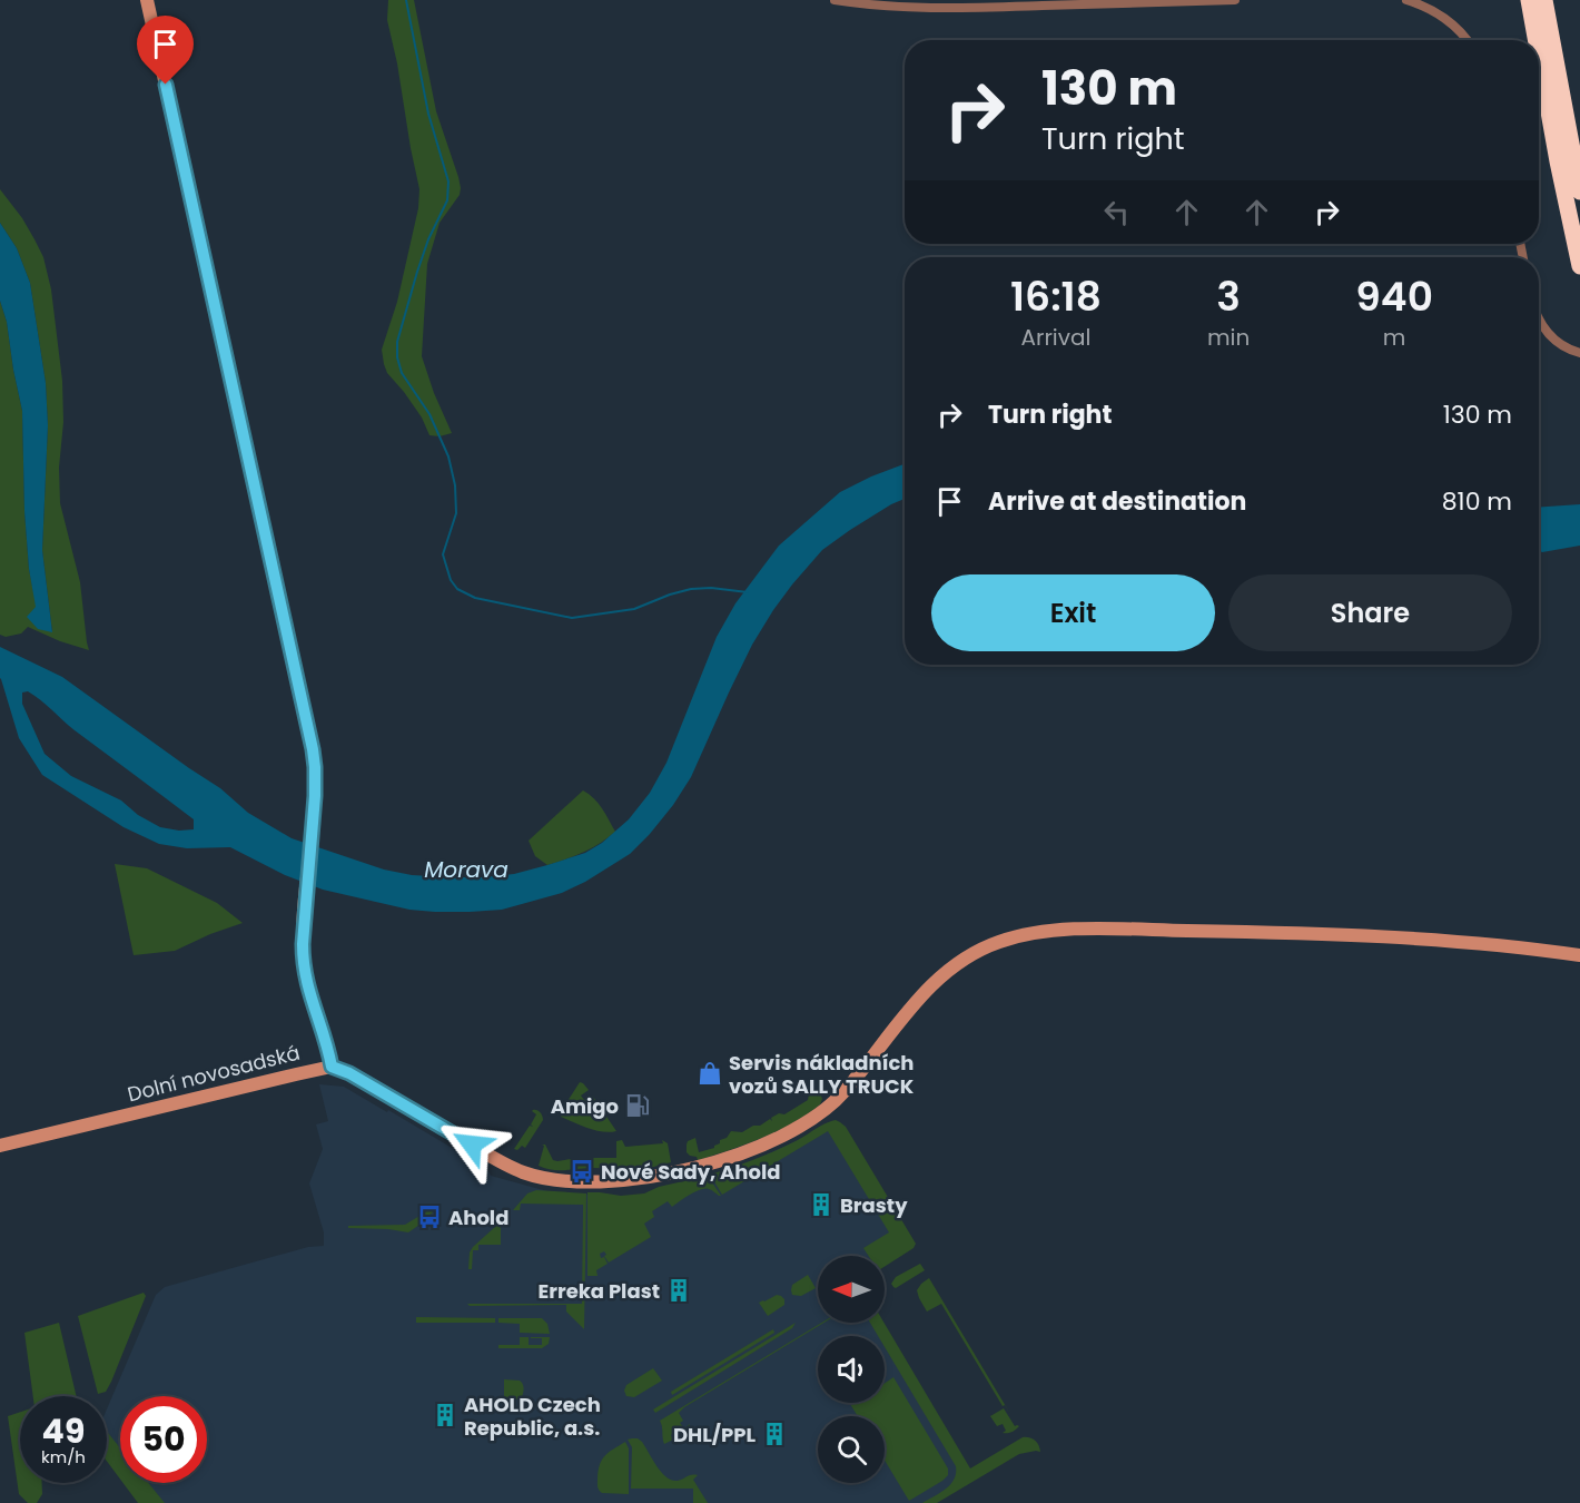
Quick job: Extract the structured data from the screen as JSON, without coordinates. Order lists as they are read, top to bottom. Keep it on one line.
{"streets":{"main road":["Dolní novosadská"]},"water":["Morava"],"places":{"shop":["Servis nákladních vozů SALLY TRUCK"],"fuel station":["Amigo"],"bus stop":["Nové Sady, Ahold","Ahold"],"building":["Brasty","Erreka Plast","AHOLD Czech Republic, a.s.","DHL/PPL"]},"north":"left","page":{"turn":["130 m","Turn right"],"eta":["16:18","Arrival","3","min","940","m"],"list":[{"name":"Turn right","value":"130 m"},{"name":"Arrive at destination","value":"810 m"}],"buttons":["Exit","Share"],"speed":"49 km/h","limit":"50"}}
